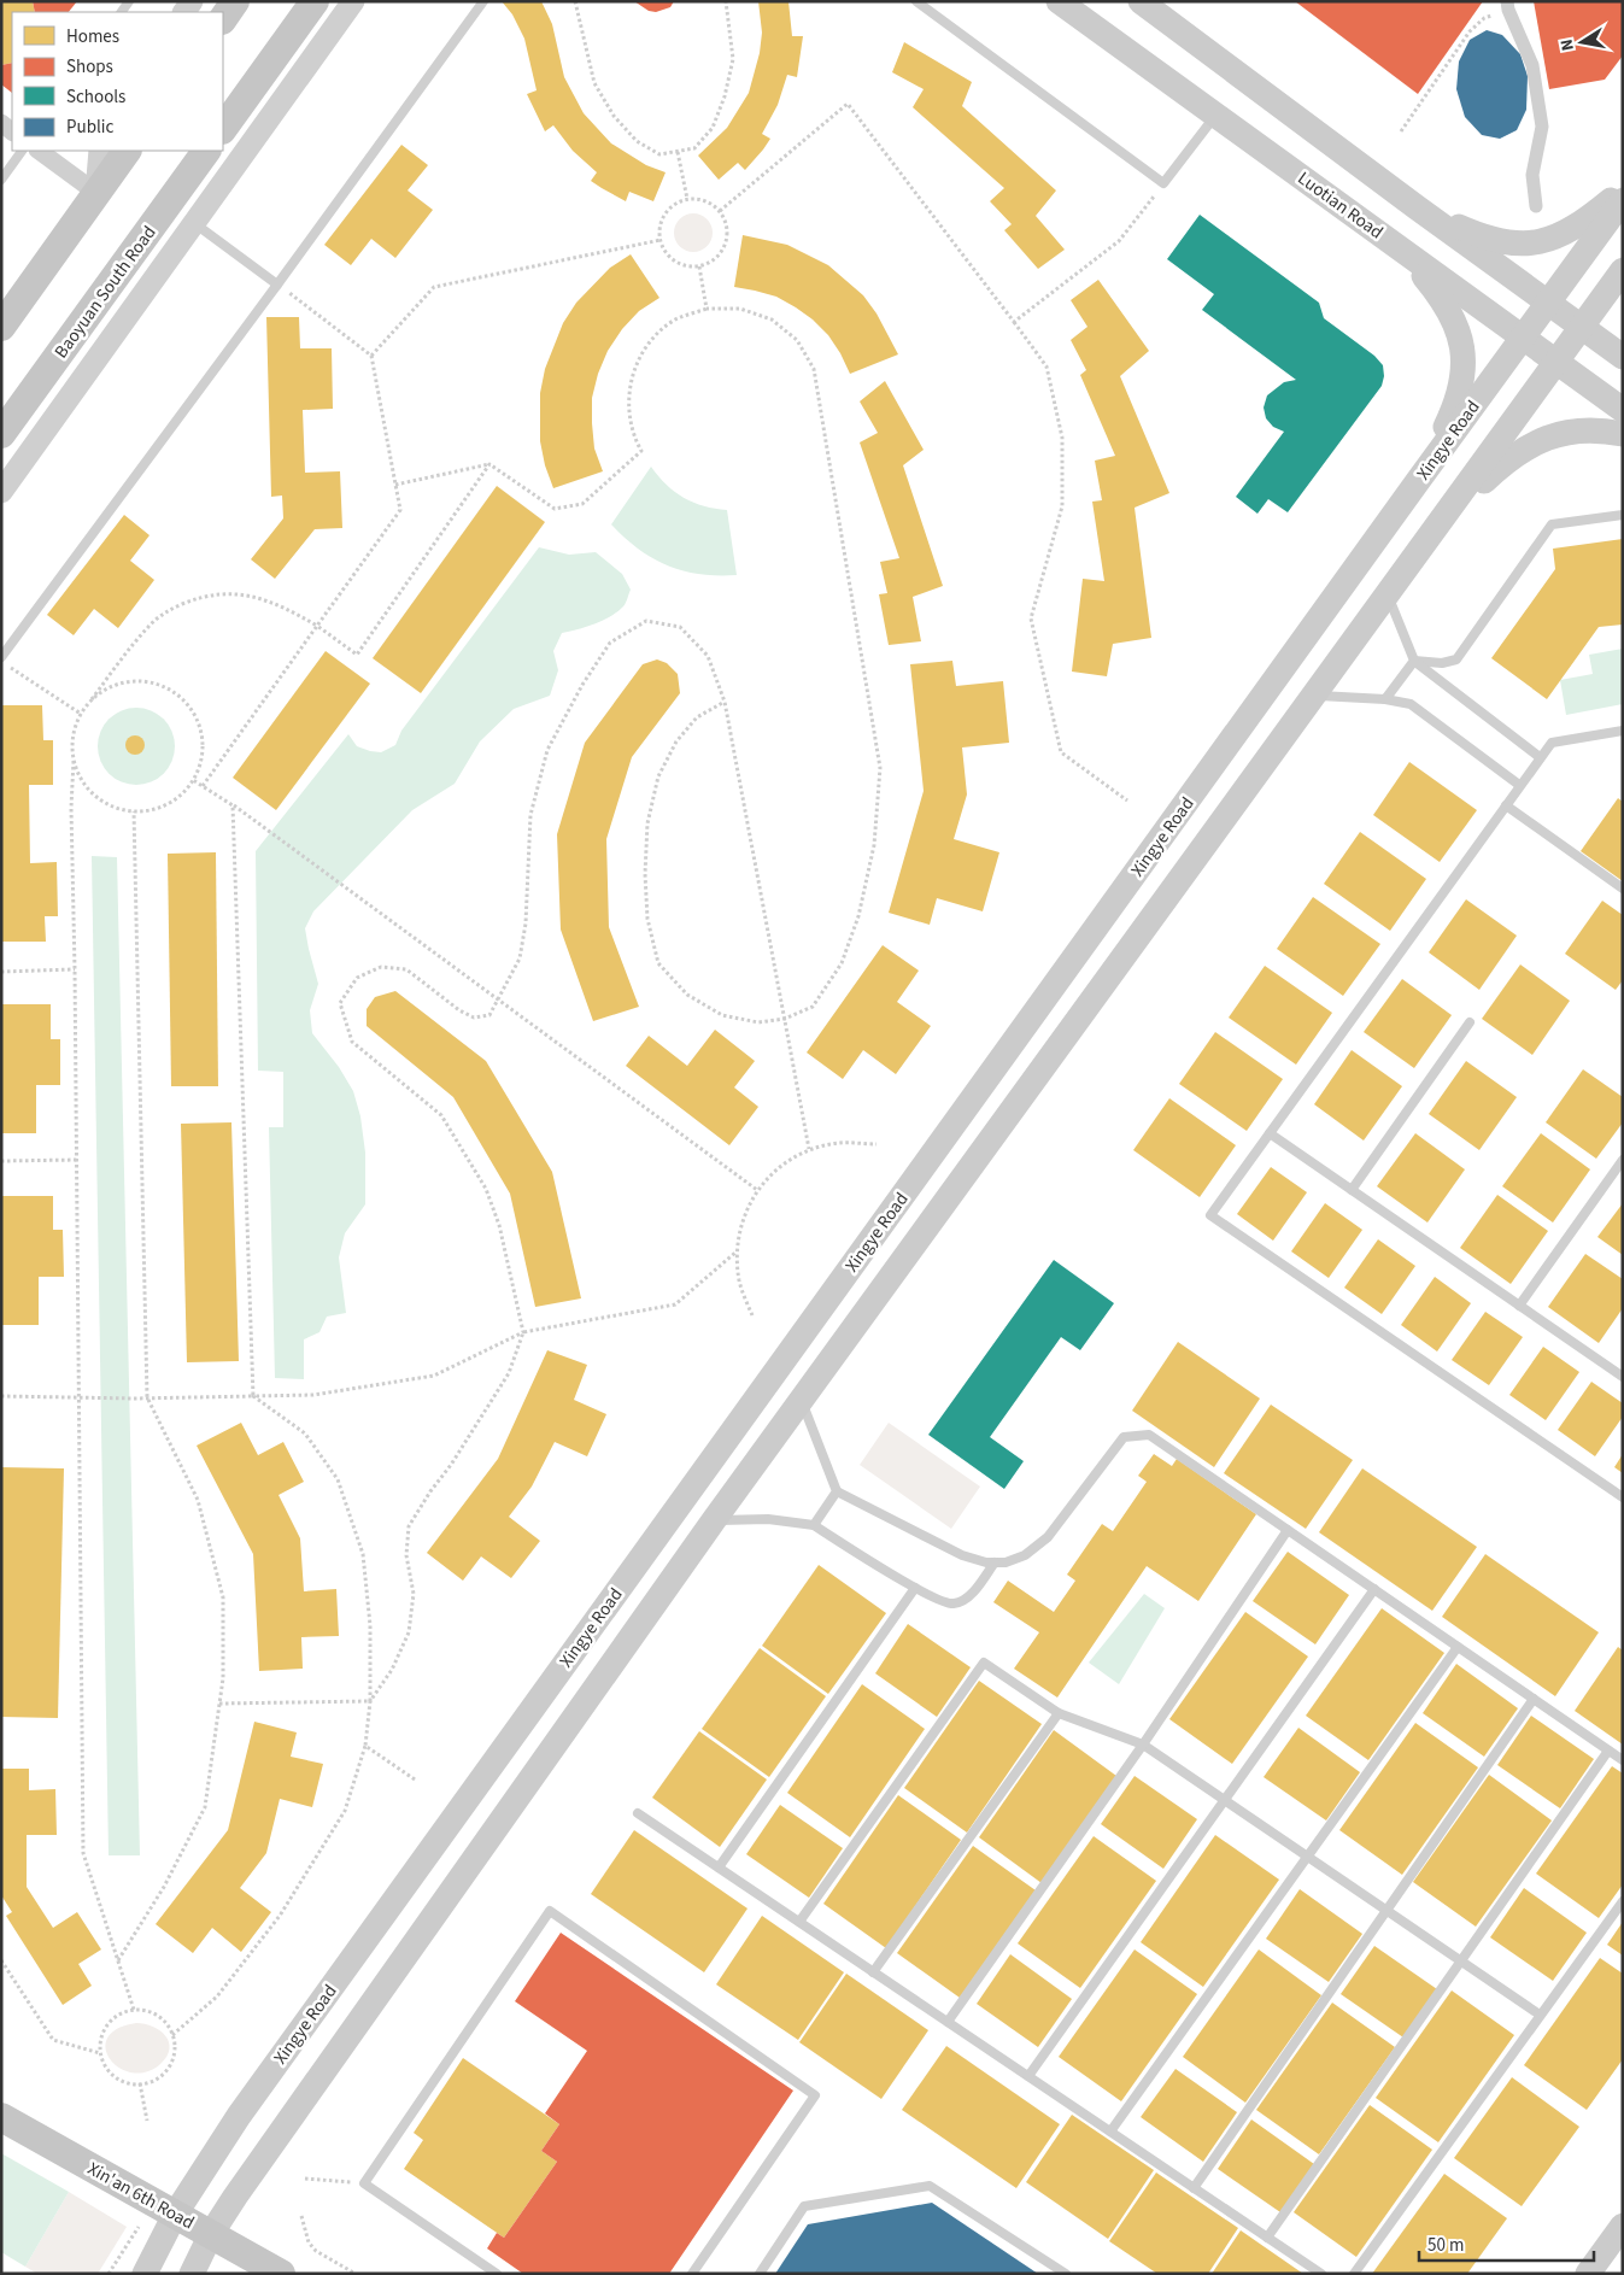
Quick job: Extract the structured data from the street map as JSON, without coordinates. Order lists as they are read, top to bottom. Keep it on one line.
{"streets":{"main road":["Luotian Road","Baoyuan South Road","Xingye Road","Xin'an 6th Road"]},"crossings":[["Luotian Road","Xingye Road"],["Xingye Road","Xin'an 6th Road"]],"legend":["Homes","Shops","Schools","Public"],"scale_bar":"50 m","north":"left"}
